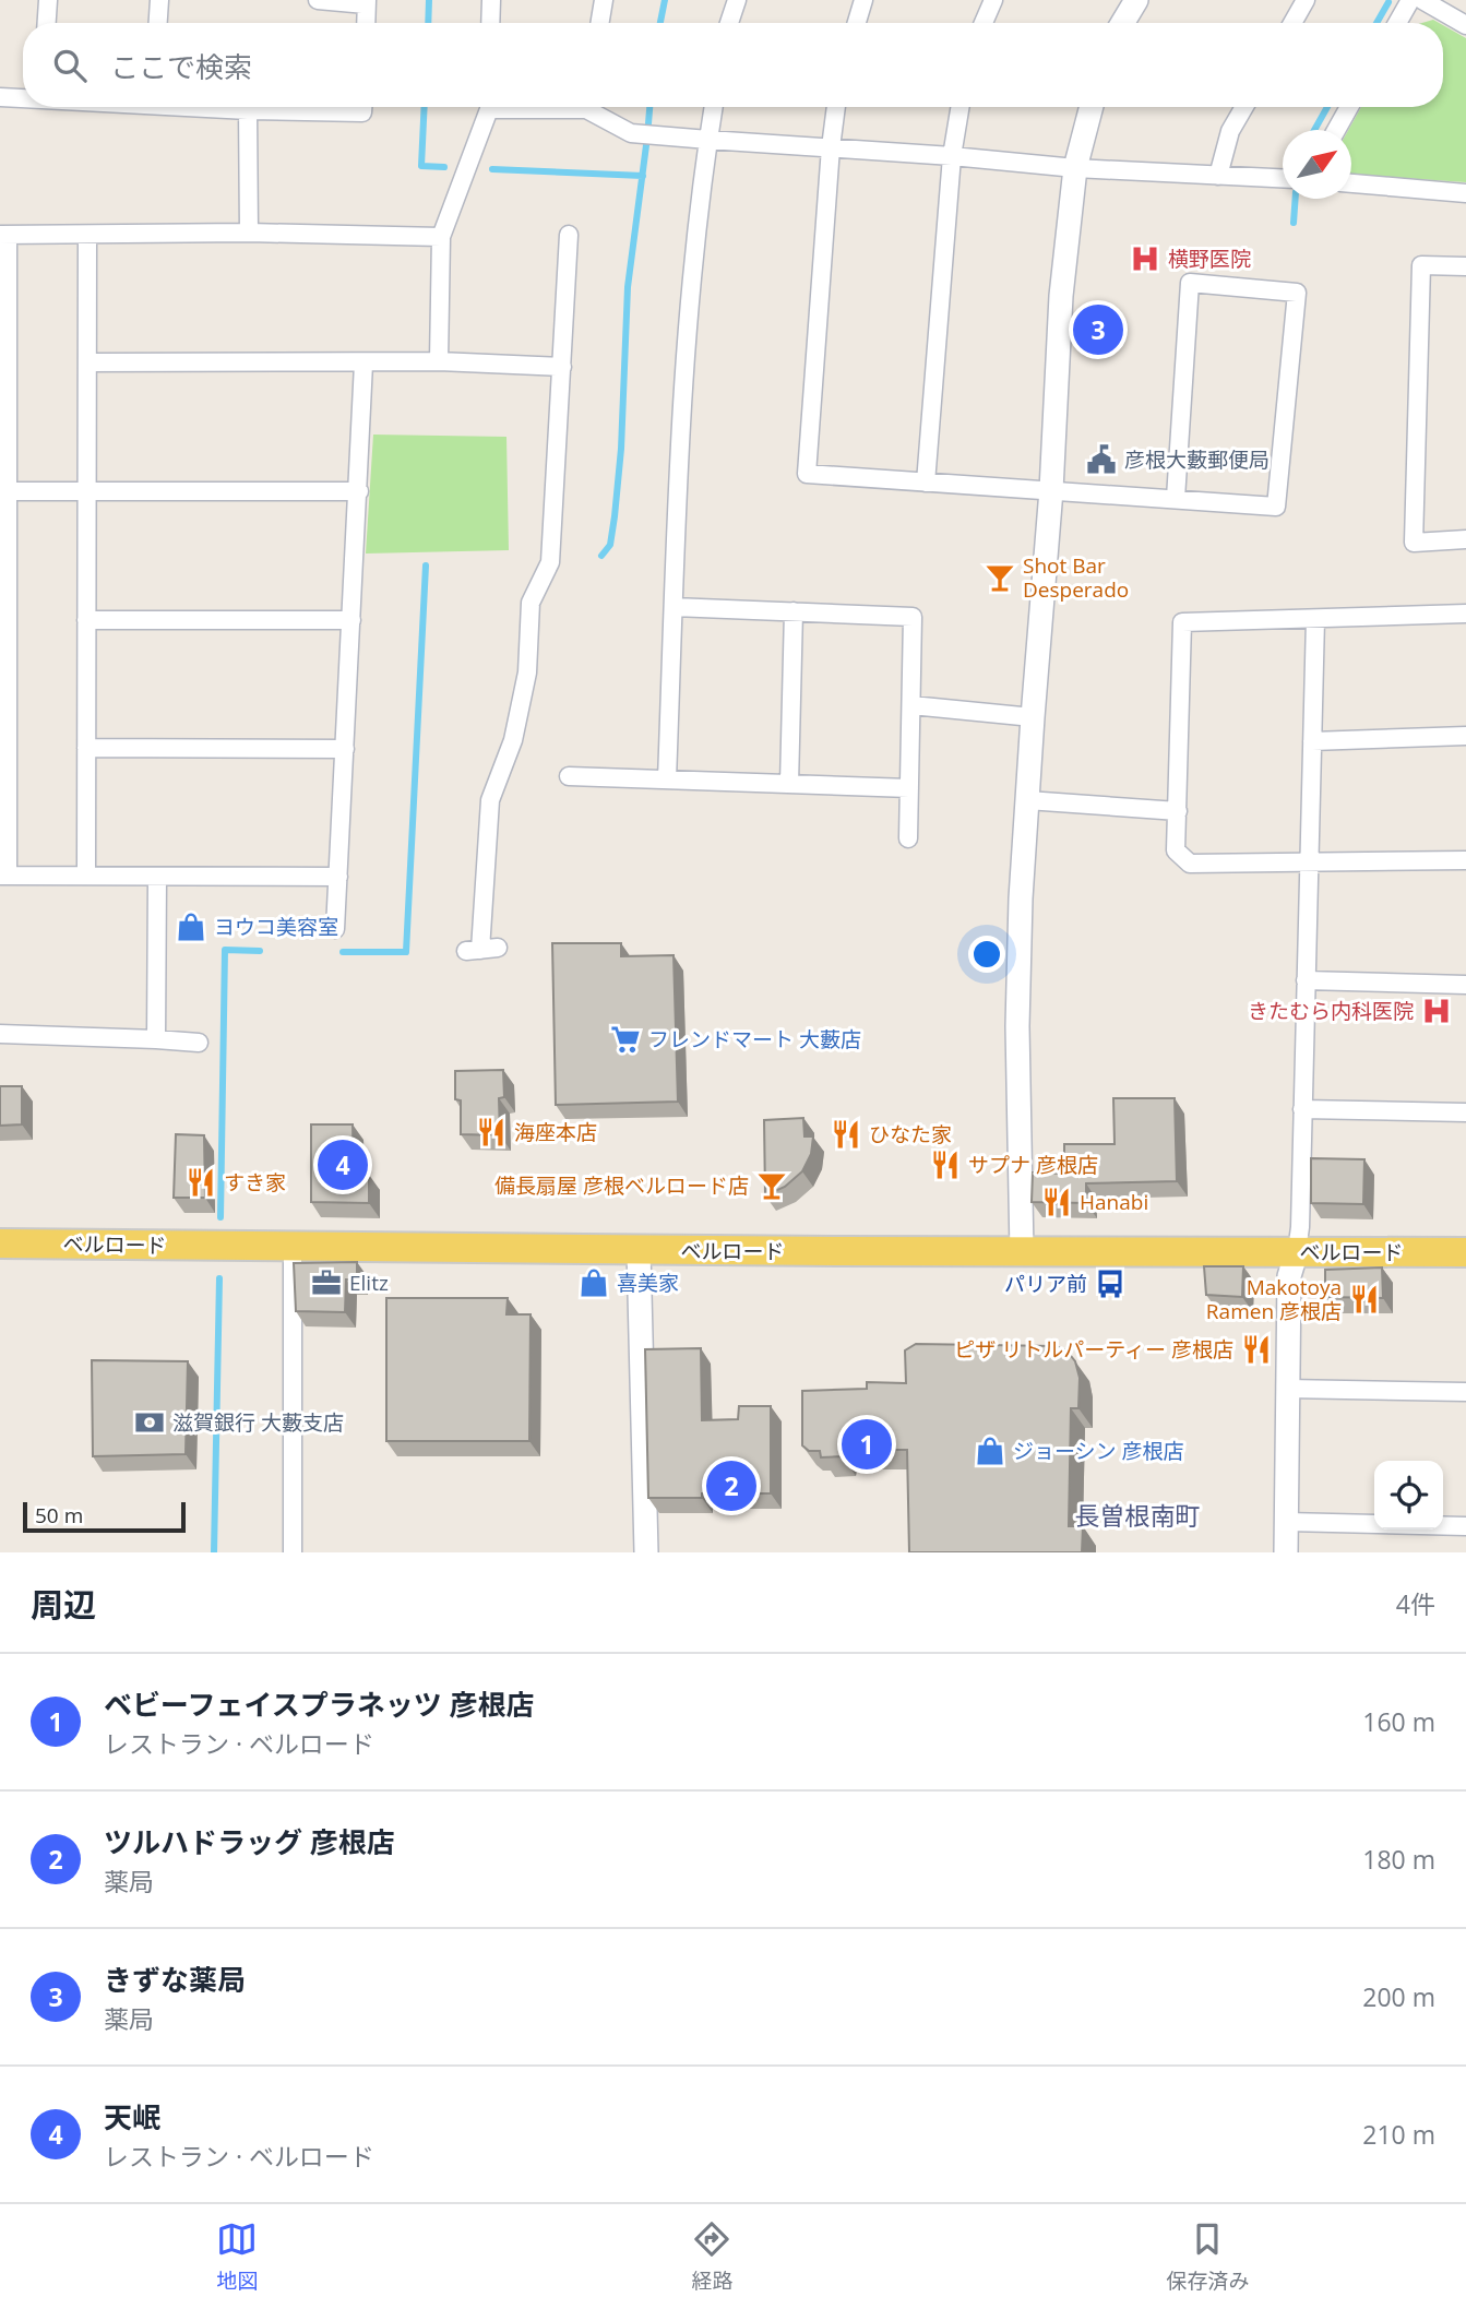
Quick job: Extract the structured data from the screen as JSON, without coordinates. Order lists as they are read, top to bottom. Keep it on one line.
{"streets":{"main road":["ベルロード"]},"districts":["長曽根南町"],"places":{"hospital":["横野医院","きたむら内科医院"],"public building":["彦根大藪郵便局"],"bar":["Shot Bar Desperado","備長扇屋 彦根ベルロード店"],"shop":["ヨウコ美容室","喜美家","ジョーシン 彦根店"],"supermarket":["フレンドマート 大藪店"],"restaurant":["海座本店","ひなた家","サプナ 彦根店","すき家","Hanabi","Makotoya Ramen 彦根店","ピザ リトルパーティー 彦根店"],"office":["Elitz"],"bus stop":["パリア前"],"bank":["滋賀銀行 大藪支店"]},"scale_bar":"50 m","north":"top right","page":{"search":"ここで検索","pins":["3","4","1","2"],"scale":"50 m","heading":["周辺","4件"],"list":[{"mark":"1","name":"ベビーフェイスプラネッツ 彦根店","note":"レストラン · ベルロード","value":"160 m"},{"mark":"2","name":"ツルハドラッグ 彦根店","note":"薬局","value":"180 m"},{"mark":"3","name":"きずな薬局","note":"薬局","value":"200 m"},{"mark":"4","name":"天岷","note":"レストラン · ベルロード","value":"210 m"}],"nav":["地図","経路","保存済み"]}}
